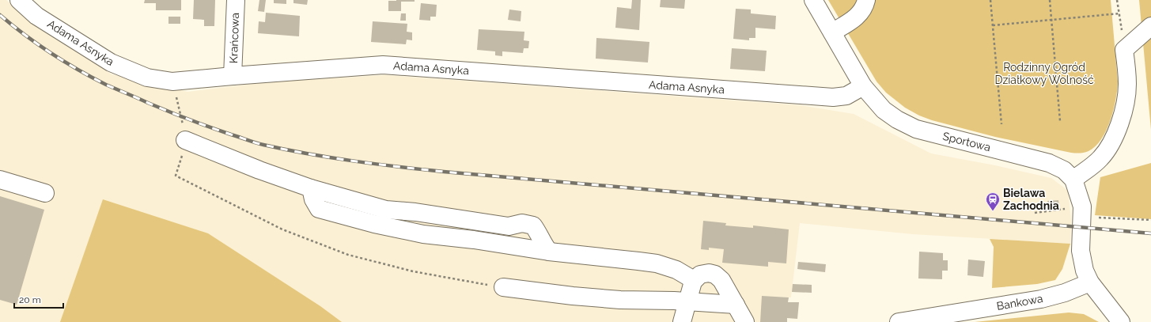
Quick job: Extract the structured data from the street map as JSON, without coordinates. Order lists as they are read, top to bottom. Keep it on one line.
{"streets":{"street":["Krańcowa","Adama Asnyka","Sportowa","Bankowa"]},"crossings":[["Krańcowa","Adama Asnyka"],["Adama Asnyka","Sportowa"]],"parks":["Rodzinny Ogród Działkowy Wolność"],"places":{"station":["Bielawa Zachodnia"]},"scale_bar":"20 m"}
